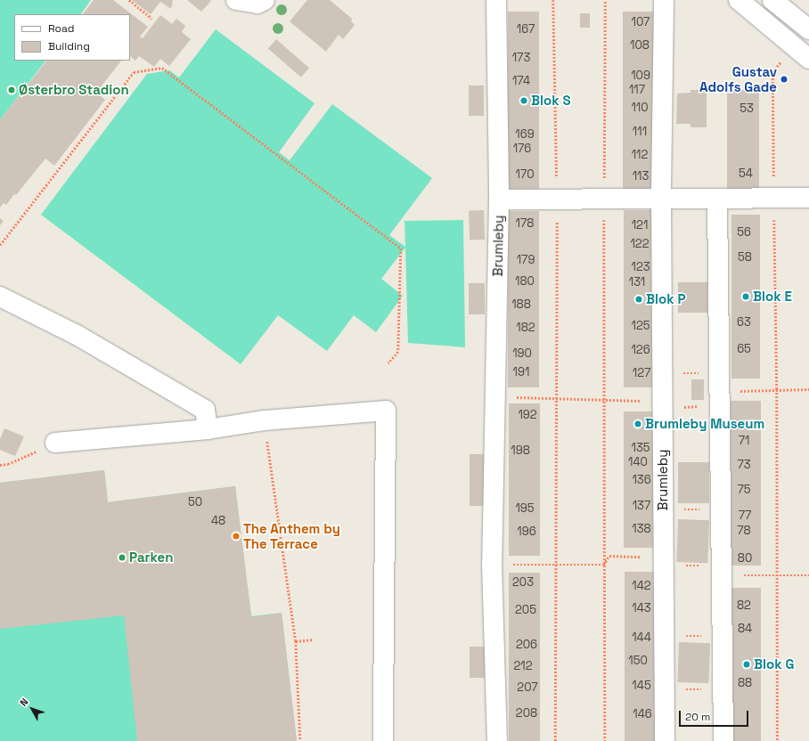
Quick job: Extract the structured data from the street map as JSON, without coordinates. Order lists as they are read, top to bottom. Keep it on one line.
{"streets":{"street":["Brumleby"]},"places":["Gustav Adolfs Gade","Østerbro Stadion","Blok S","Blok E","Blok P","Brumleby Museum","The Anthem by The Terrace","Parken","Blok G"],"house_numbers":["107","167","108","173","109","174","117","110","53","111","169","176","112","54","170","113","178","121","56","122","58","179","123","180","131","188","63","125","182","65","126","190","191","127","192","71","135","198","140","73","136","75","50","137","195","77","48","138","78","196","80","203","142","82","143","205","84","144","206","150","212","88","145","207","208","146"],"legend":["Road","Building"],"scale_bar":"20 m","north":"top left"}
